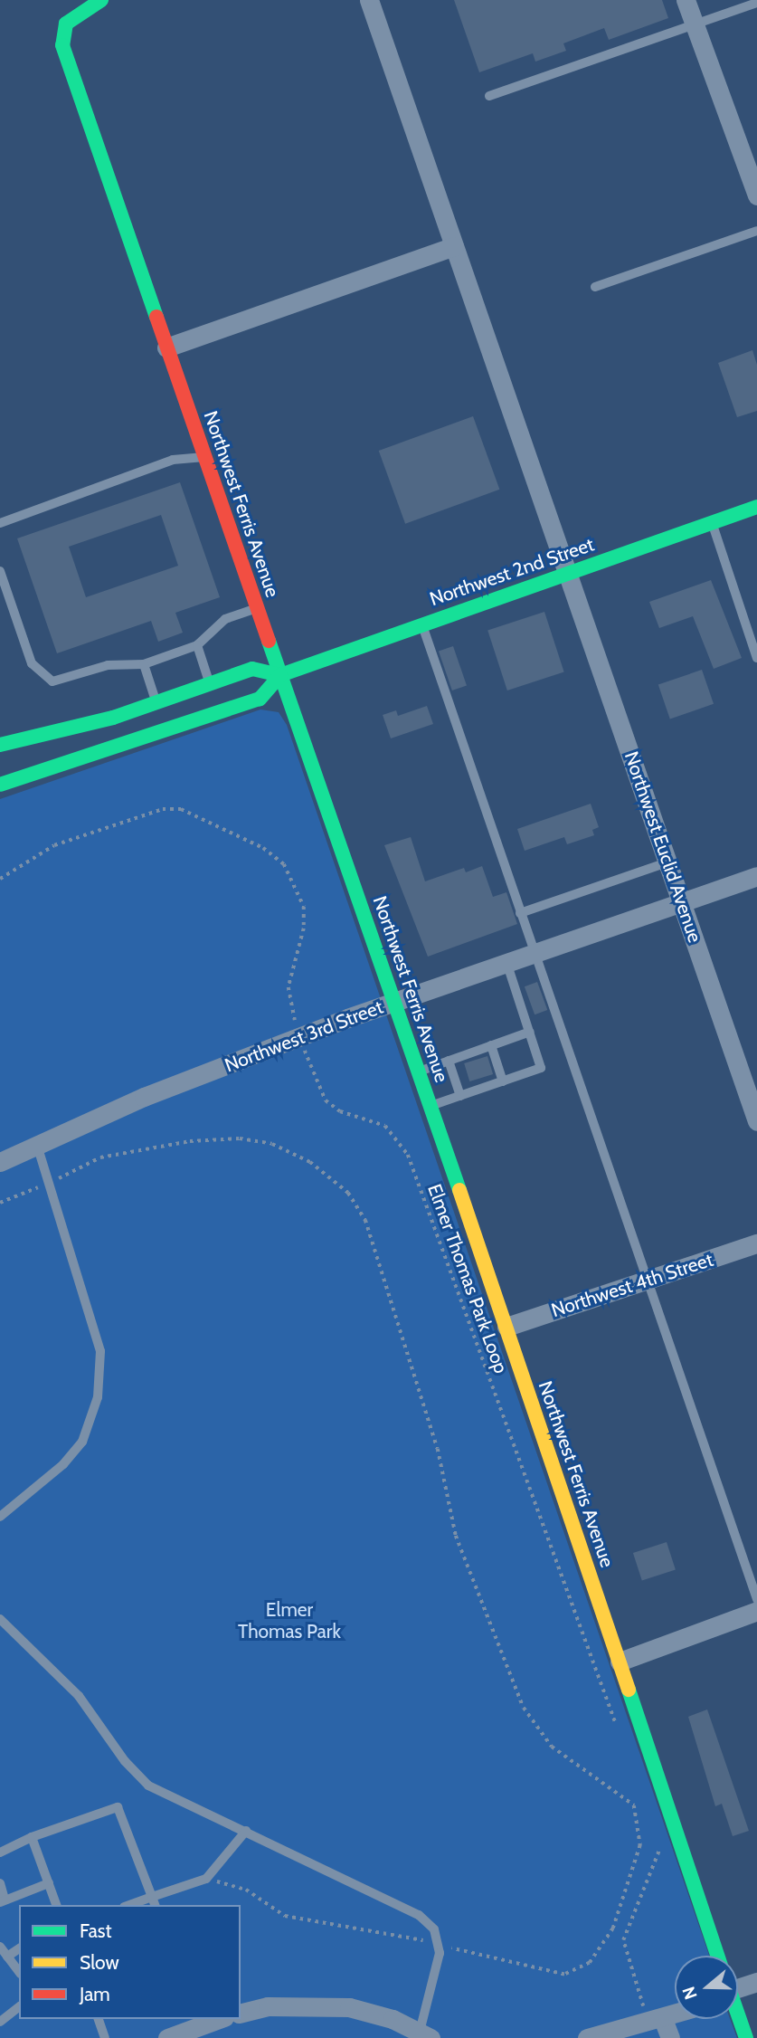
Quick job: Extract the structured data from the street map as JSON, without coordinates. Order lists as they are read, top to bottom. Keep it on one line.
{"streets":{"main road":["Northwest Ferris Avenue","Northwest 2nd Street"],"street":["Northwest Euclid Avenue","Northwest 3rd Street","Northwest 4th Street"],"path":["Elmer Thomas Park Loop"]},"crossings":[["Northwest Ferris Avenue","Northwest 2nd Street"],["Northwest Ferris Avenue","Northwest 3rd Street"],["Northwest Ferris Avenue","Northwest 4th Street"],["Northwest 2nd Street","Northwest Euclid Avenue"],["Northwest Euclid Avenue","Northwest 3rd Street"],["Northwest 3rd Street","Elmer Thomas Park Loop"]],"parks":["Elmer Thomas Park"],"legend":["Fast","Slow","Jam"],"north":"left"}
